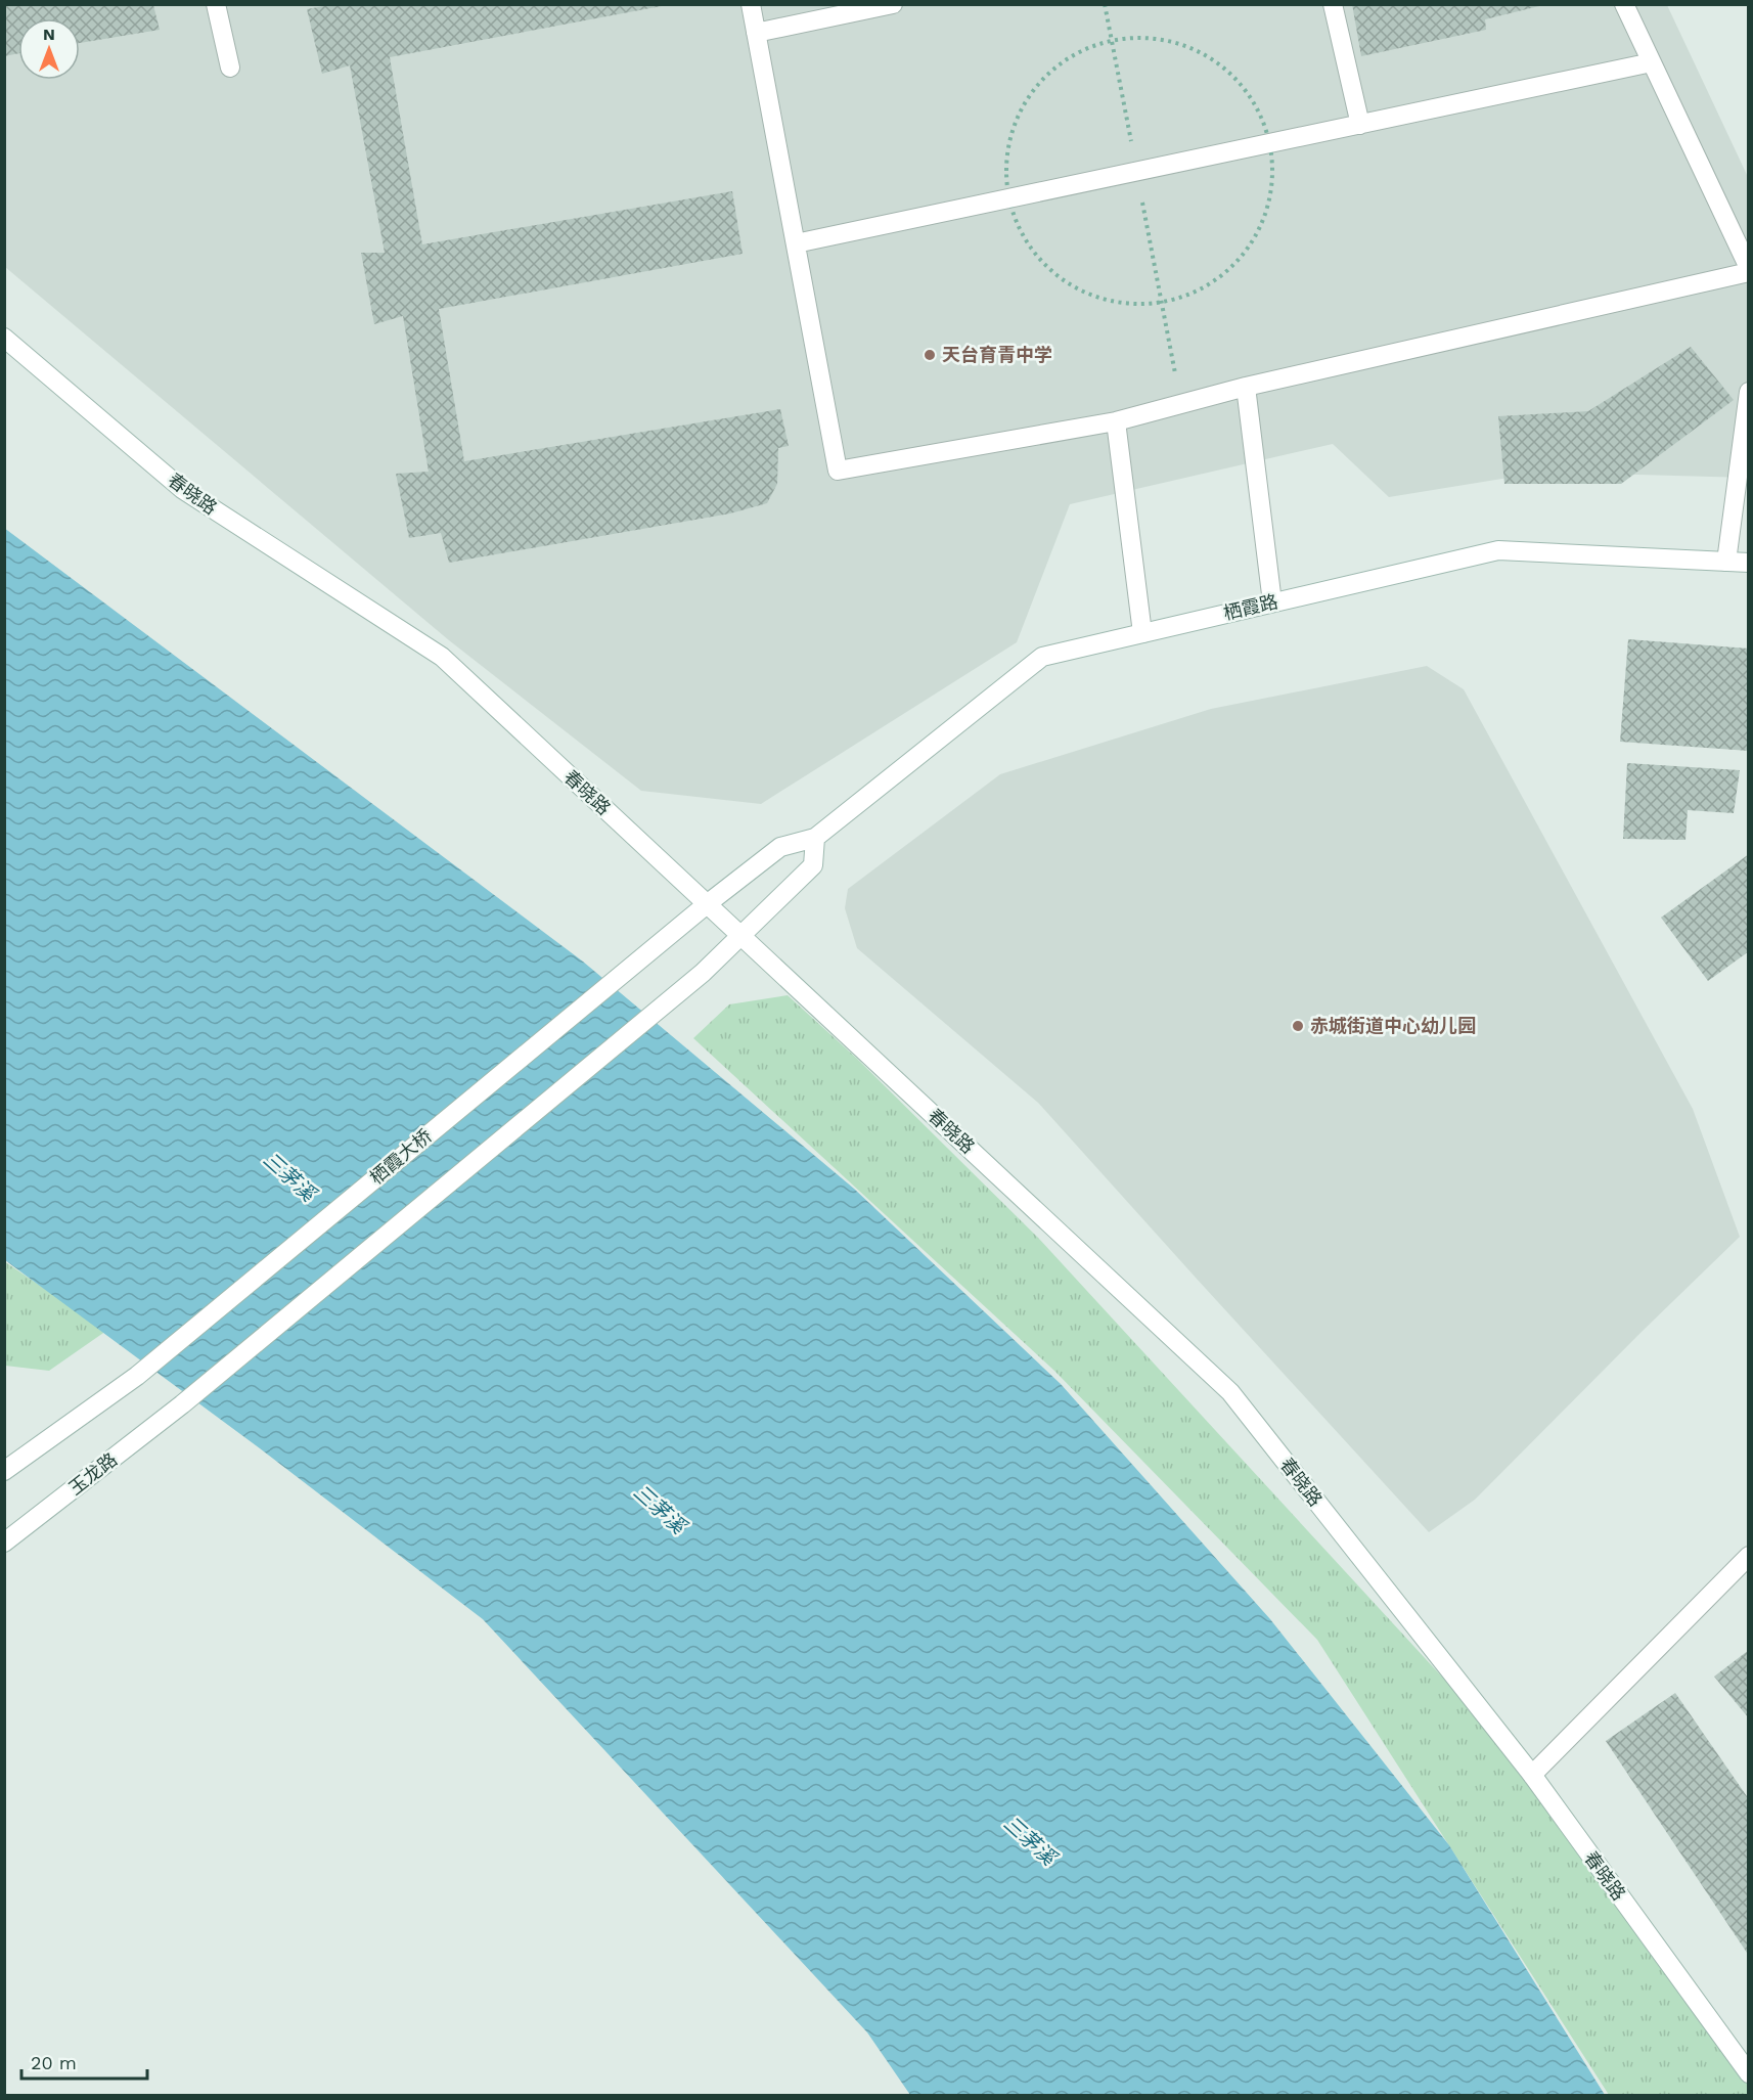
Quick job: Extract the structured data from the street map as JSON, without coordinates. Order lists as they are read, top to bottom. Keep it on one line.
{"streets":{"street":["春晓路","栖霞路","栖霞大桥","玉龙路"]},"crossings":[["春晓路","栖霞大桥"],["春晓路","玉龙路"],["栖霞路","栖霞大桥"]],"water":["三茅溪"],"places":["天台育青中学","赤城街道中心幼儿园"],"scale_bar":"20 m","north":"top"}
